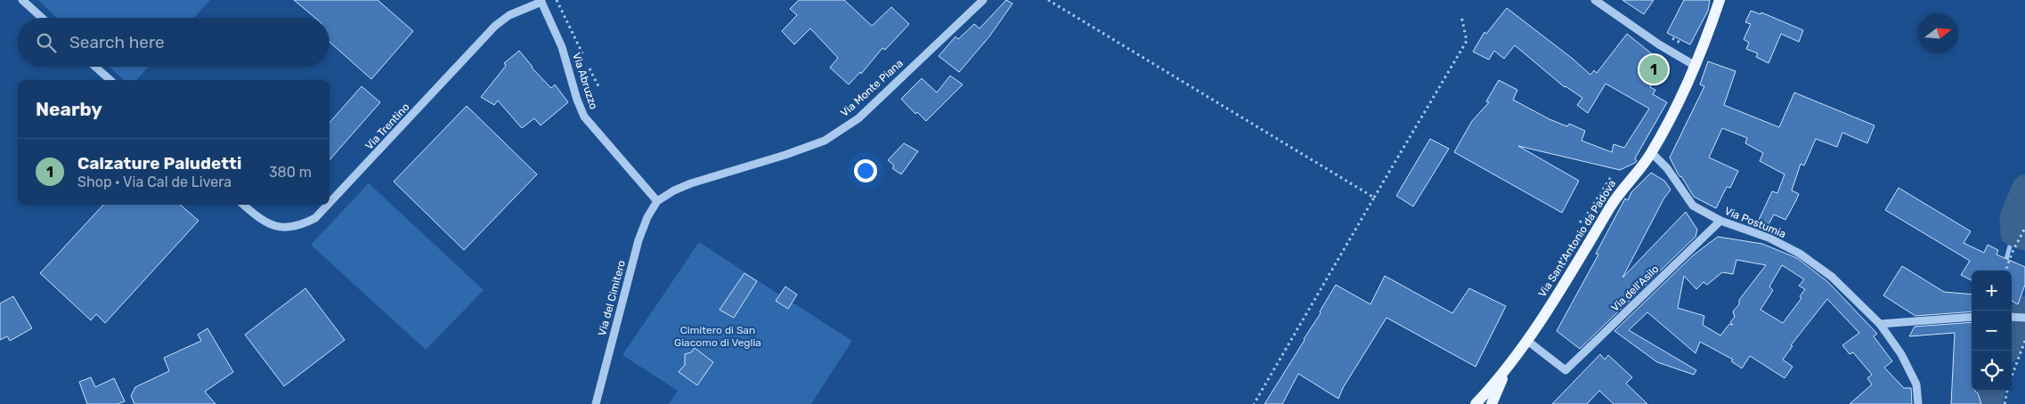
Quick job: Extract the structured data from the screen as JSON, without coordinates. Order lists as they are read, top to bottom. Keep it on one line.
{"streets":{"main road":["Via Sant'Antonio da Padova"],"street":["Via Abruzzo","Via Monte Piana","Via Trentino","Via Postumia","Via dell'Asilo","Via del Cimitero"]},"crossings":[["Via Abruzzo","Via Monte Piana"],["Via Abruzzo","Via Trentino"],["Via Abruzzo","Via del Cimitero"],["Via Monte Piana","Via del Cimitero"],["Via Postumia","Via Sant'Antonio da Padova"],["Via Postumia","Via dell'Asilo"],["Via Sant'Antonio da Padova","Via dell'Asilo"]],"parks":["Cimitero di San Giacomo di Veglia"],"north":"right","page":{"search":"Search here","pins":"1","heading":"Nearby","list":[{"mark":"1","name":"Calzature Paludetti","note":"Shop · Via Cal de Livera","value":"380 m"}],"map_buttons":["+","−"]}}
